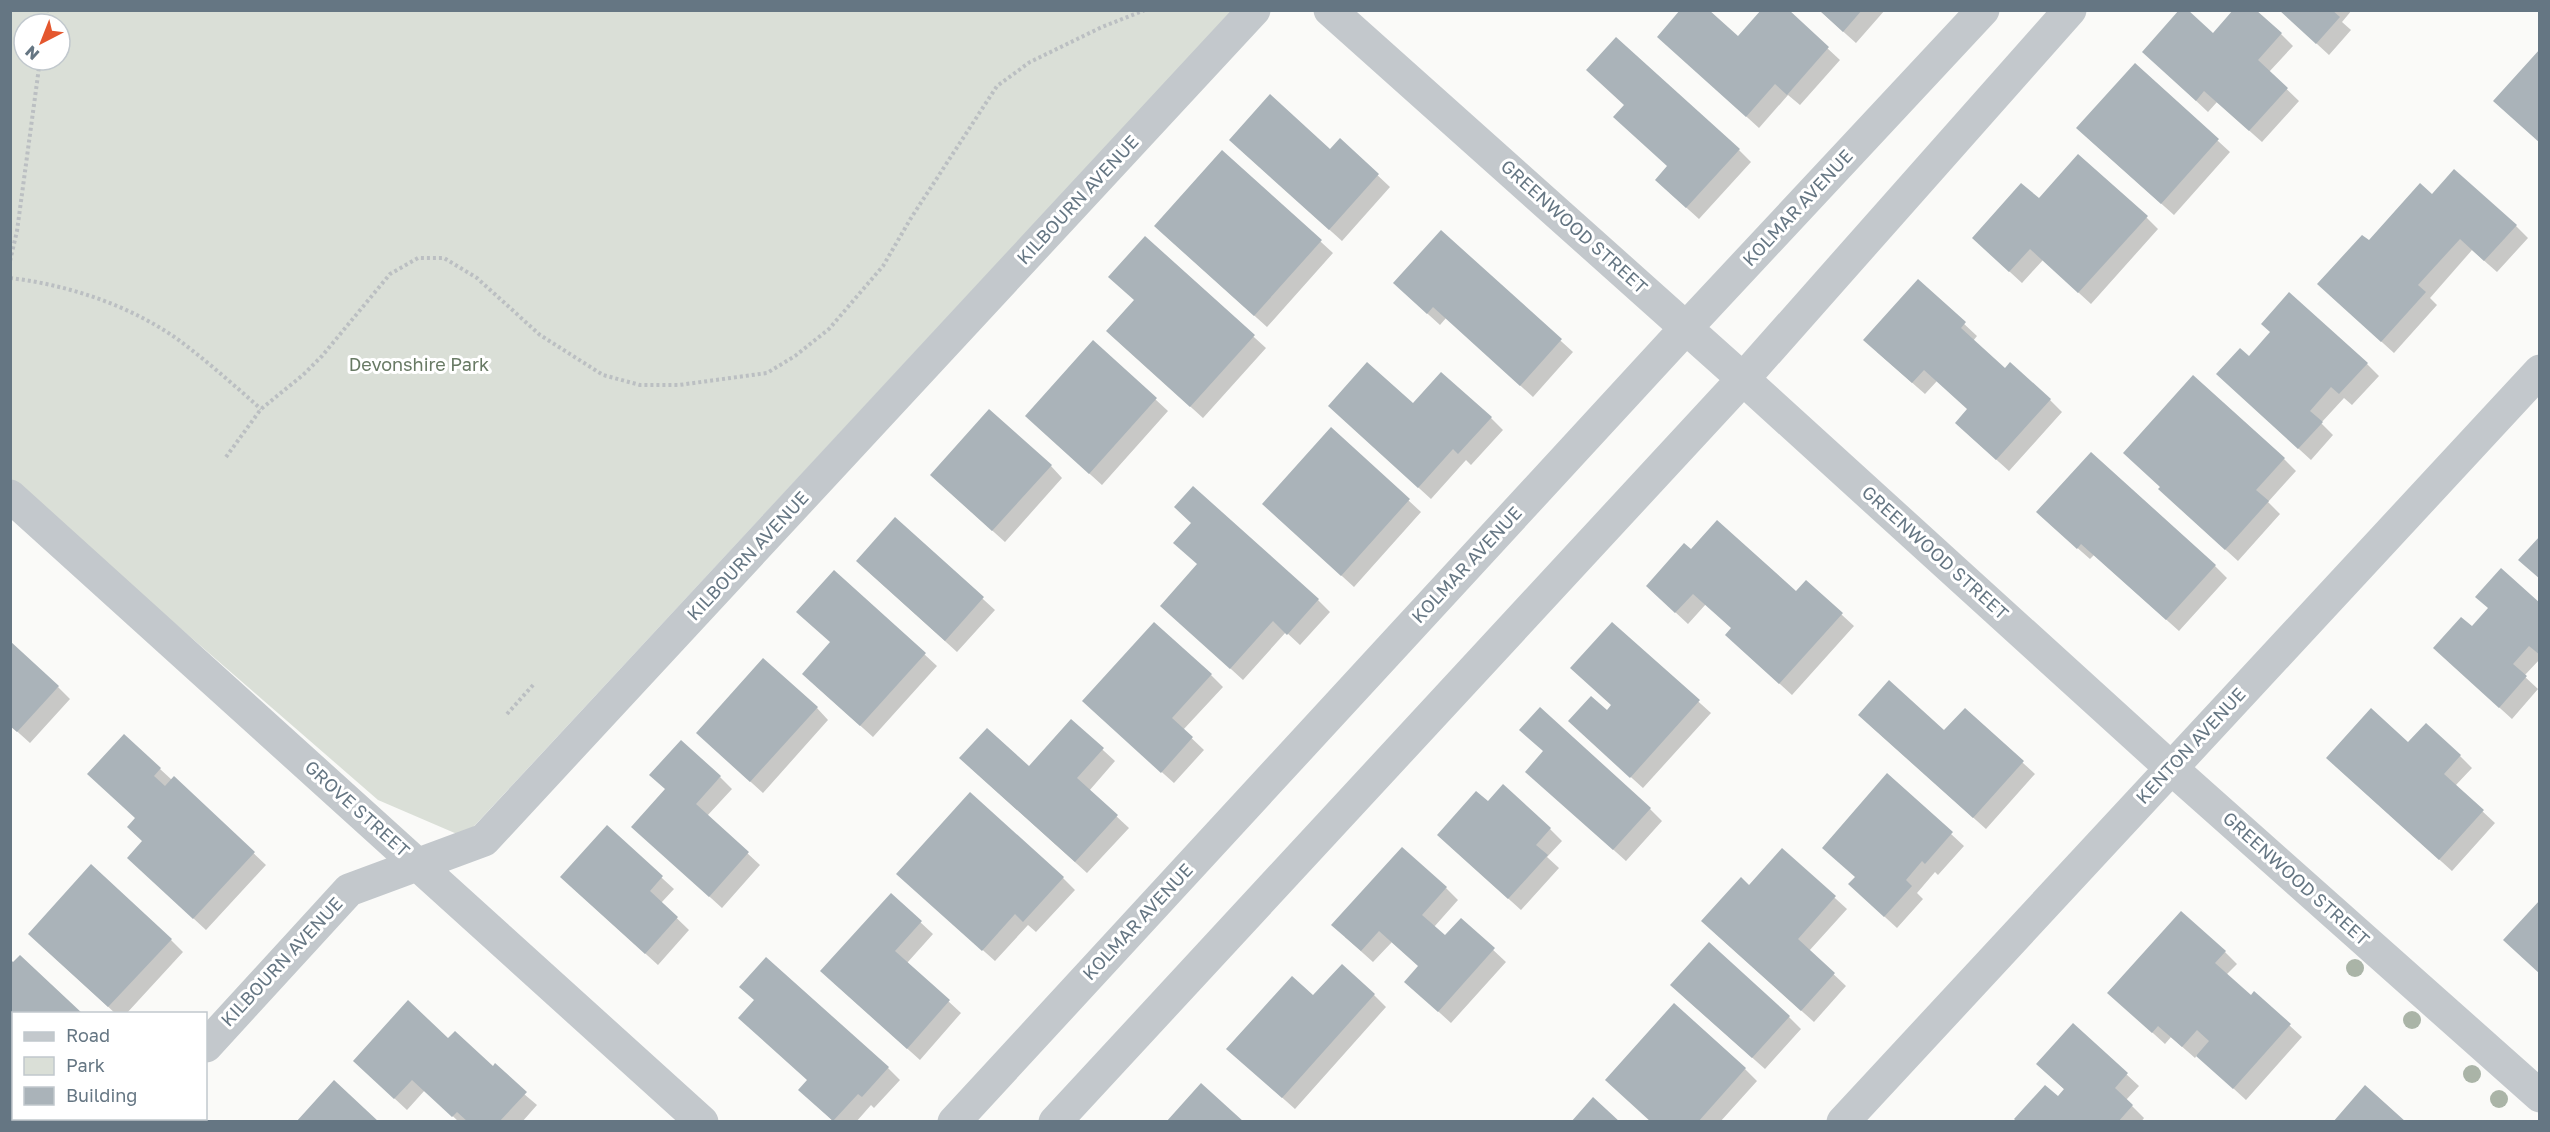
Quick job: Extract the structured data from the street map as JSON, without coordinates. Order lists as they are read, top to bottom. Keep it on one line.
{"streets":{"street":["KILBOURN AVENUE","KOLMAR AVENUE","GREENWOOD STREET","KENTON AVENUE","GROVE STREET"]},"crossings":[["KILBOURN AVENUE","GROVE STREET"],["KOLMAR AVENUE","GREENWOOD STREET"],["GREENWOOD STREET","KENTON AVENUE"]],"parks":["Devonshire Park"],"legend":["Road","Park","Building"],"north":"bottom left"}
